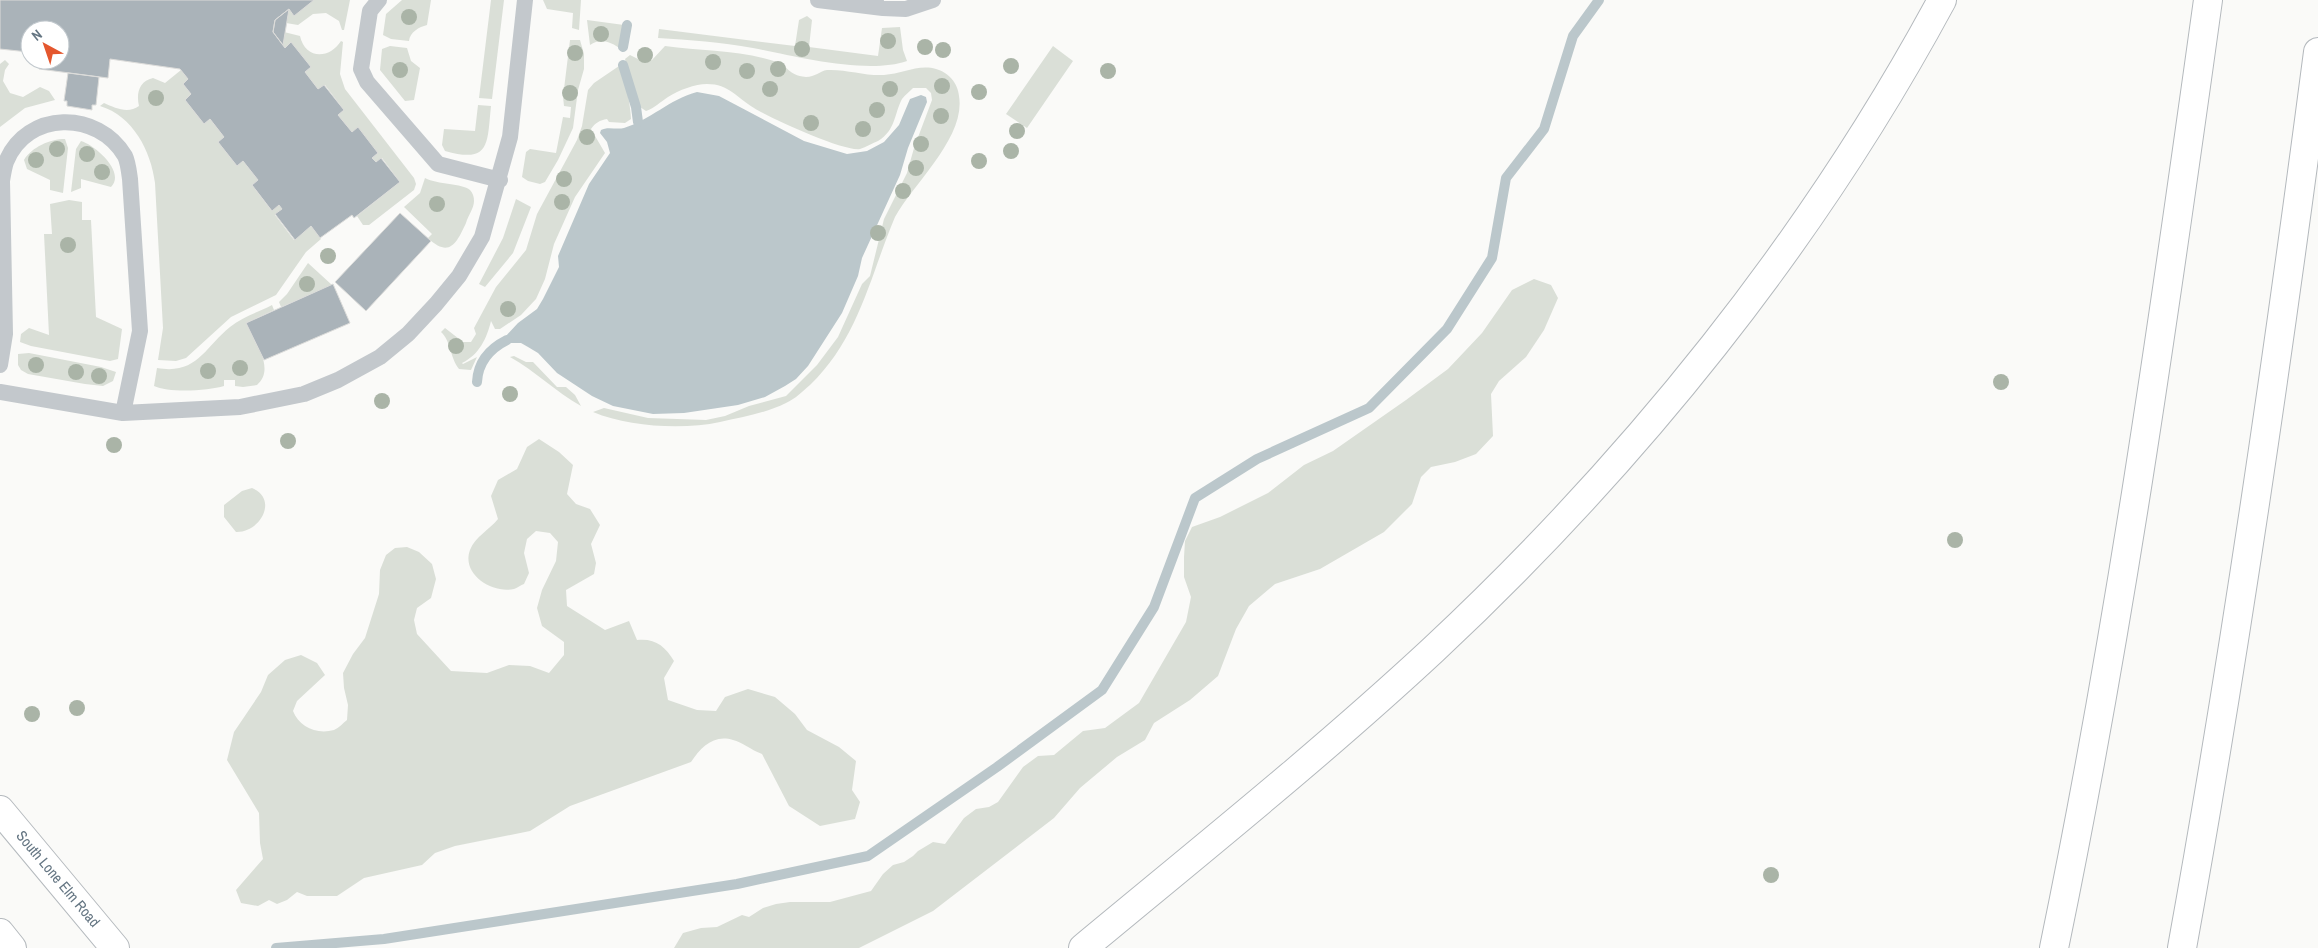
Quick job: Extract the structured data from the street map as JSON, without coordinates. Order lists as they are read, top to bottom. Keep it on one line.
{"streets":{"main road":["South Lone Elm Road"]},"north":"top left"}
